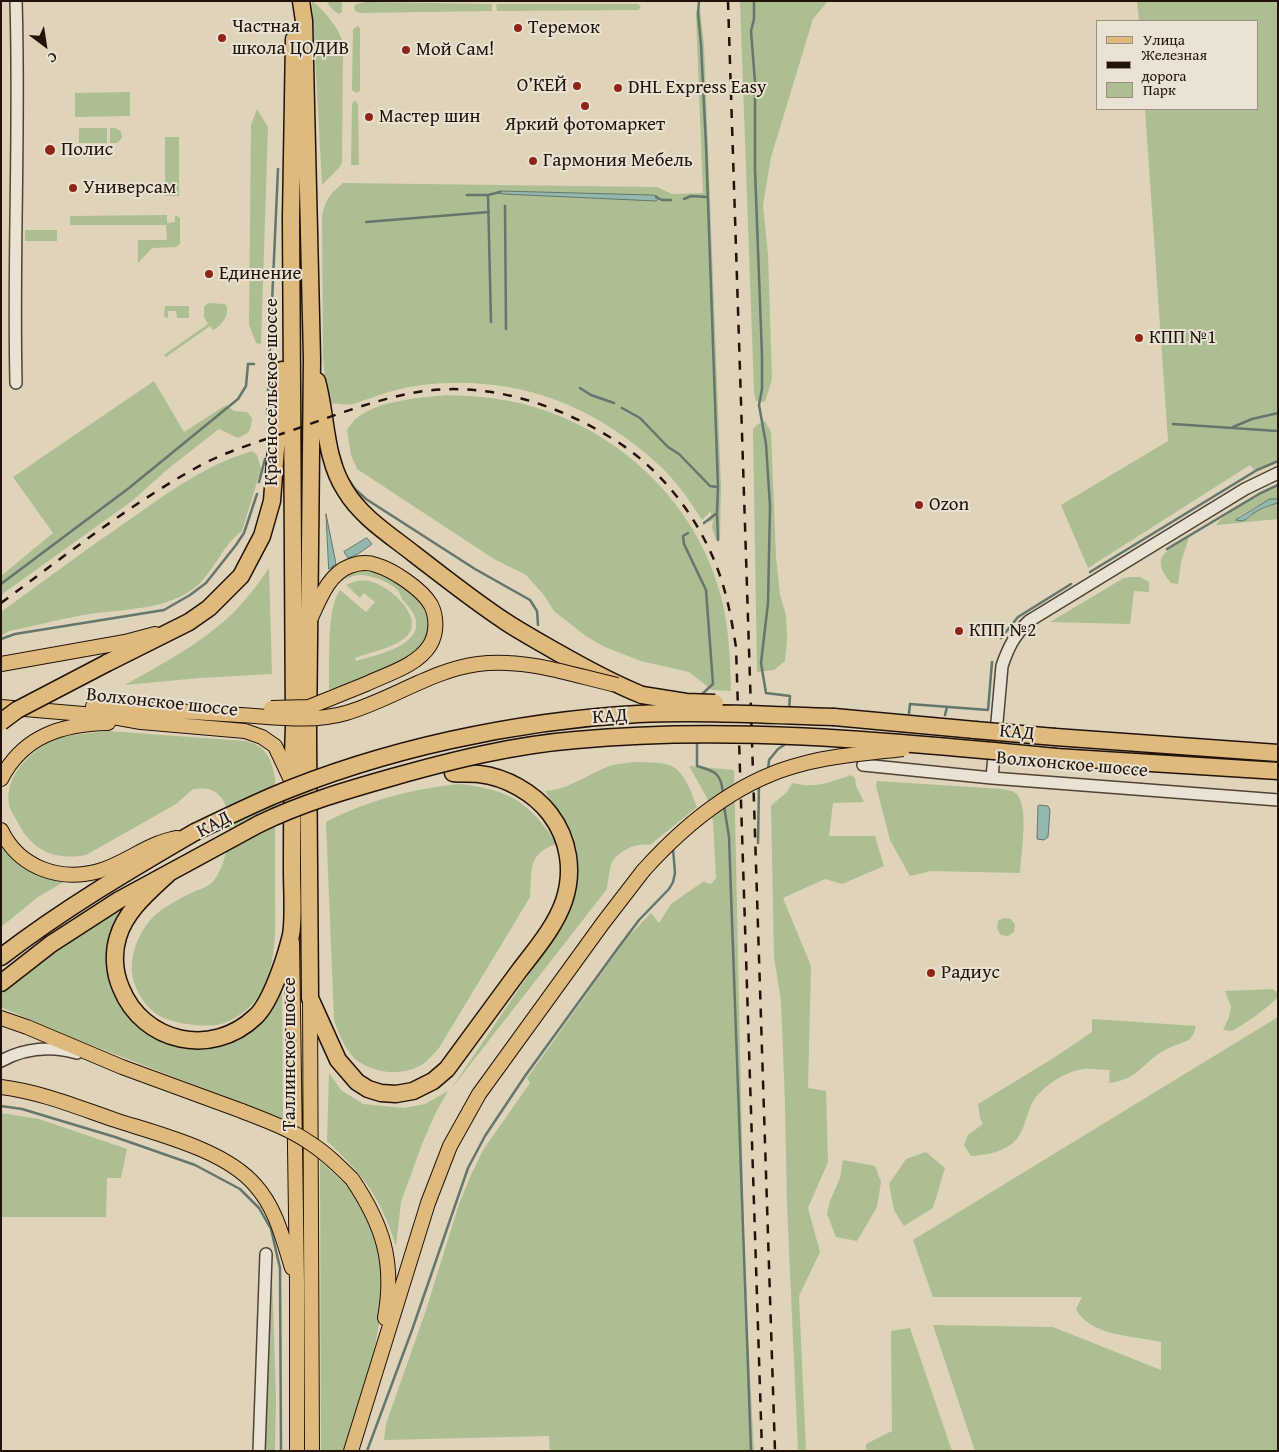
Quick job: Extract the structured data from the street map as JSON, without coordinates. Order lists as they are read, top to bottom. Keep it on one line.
{"streets":{"highway":["Красносельское шоссе","КАД","Таллинское шоссе"],"main road":["Волхонское шоссе"]},"crossings":[["Красносельское шоссе","Волхонское шоссе"],["Красносельское шоссе","Таллинское шоссе"],["Волхонское шоссе","Таллинское шоссе"]],"places":["Теремок","Частная школа ЦОДИВ","Мой Сам!","О’КЕЙ","DHL Express Easy","Яркий фотомаркет","Мастер шин","Полис","Гармония Мебель","Универсам","Единение","КПП №1","Ozon","КПП №2","Радиус"],"legend":["Улица","Железная дорога","Парк"],"north":"bottom right"}
